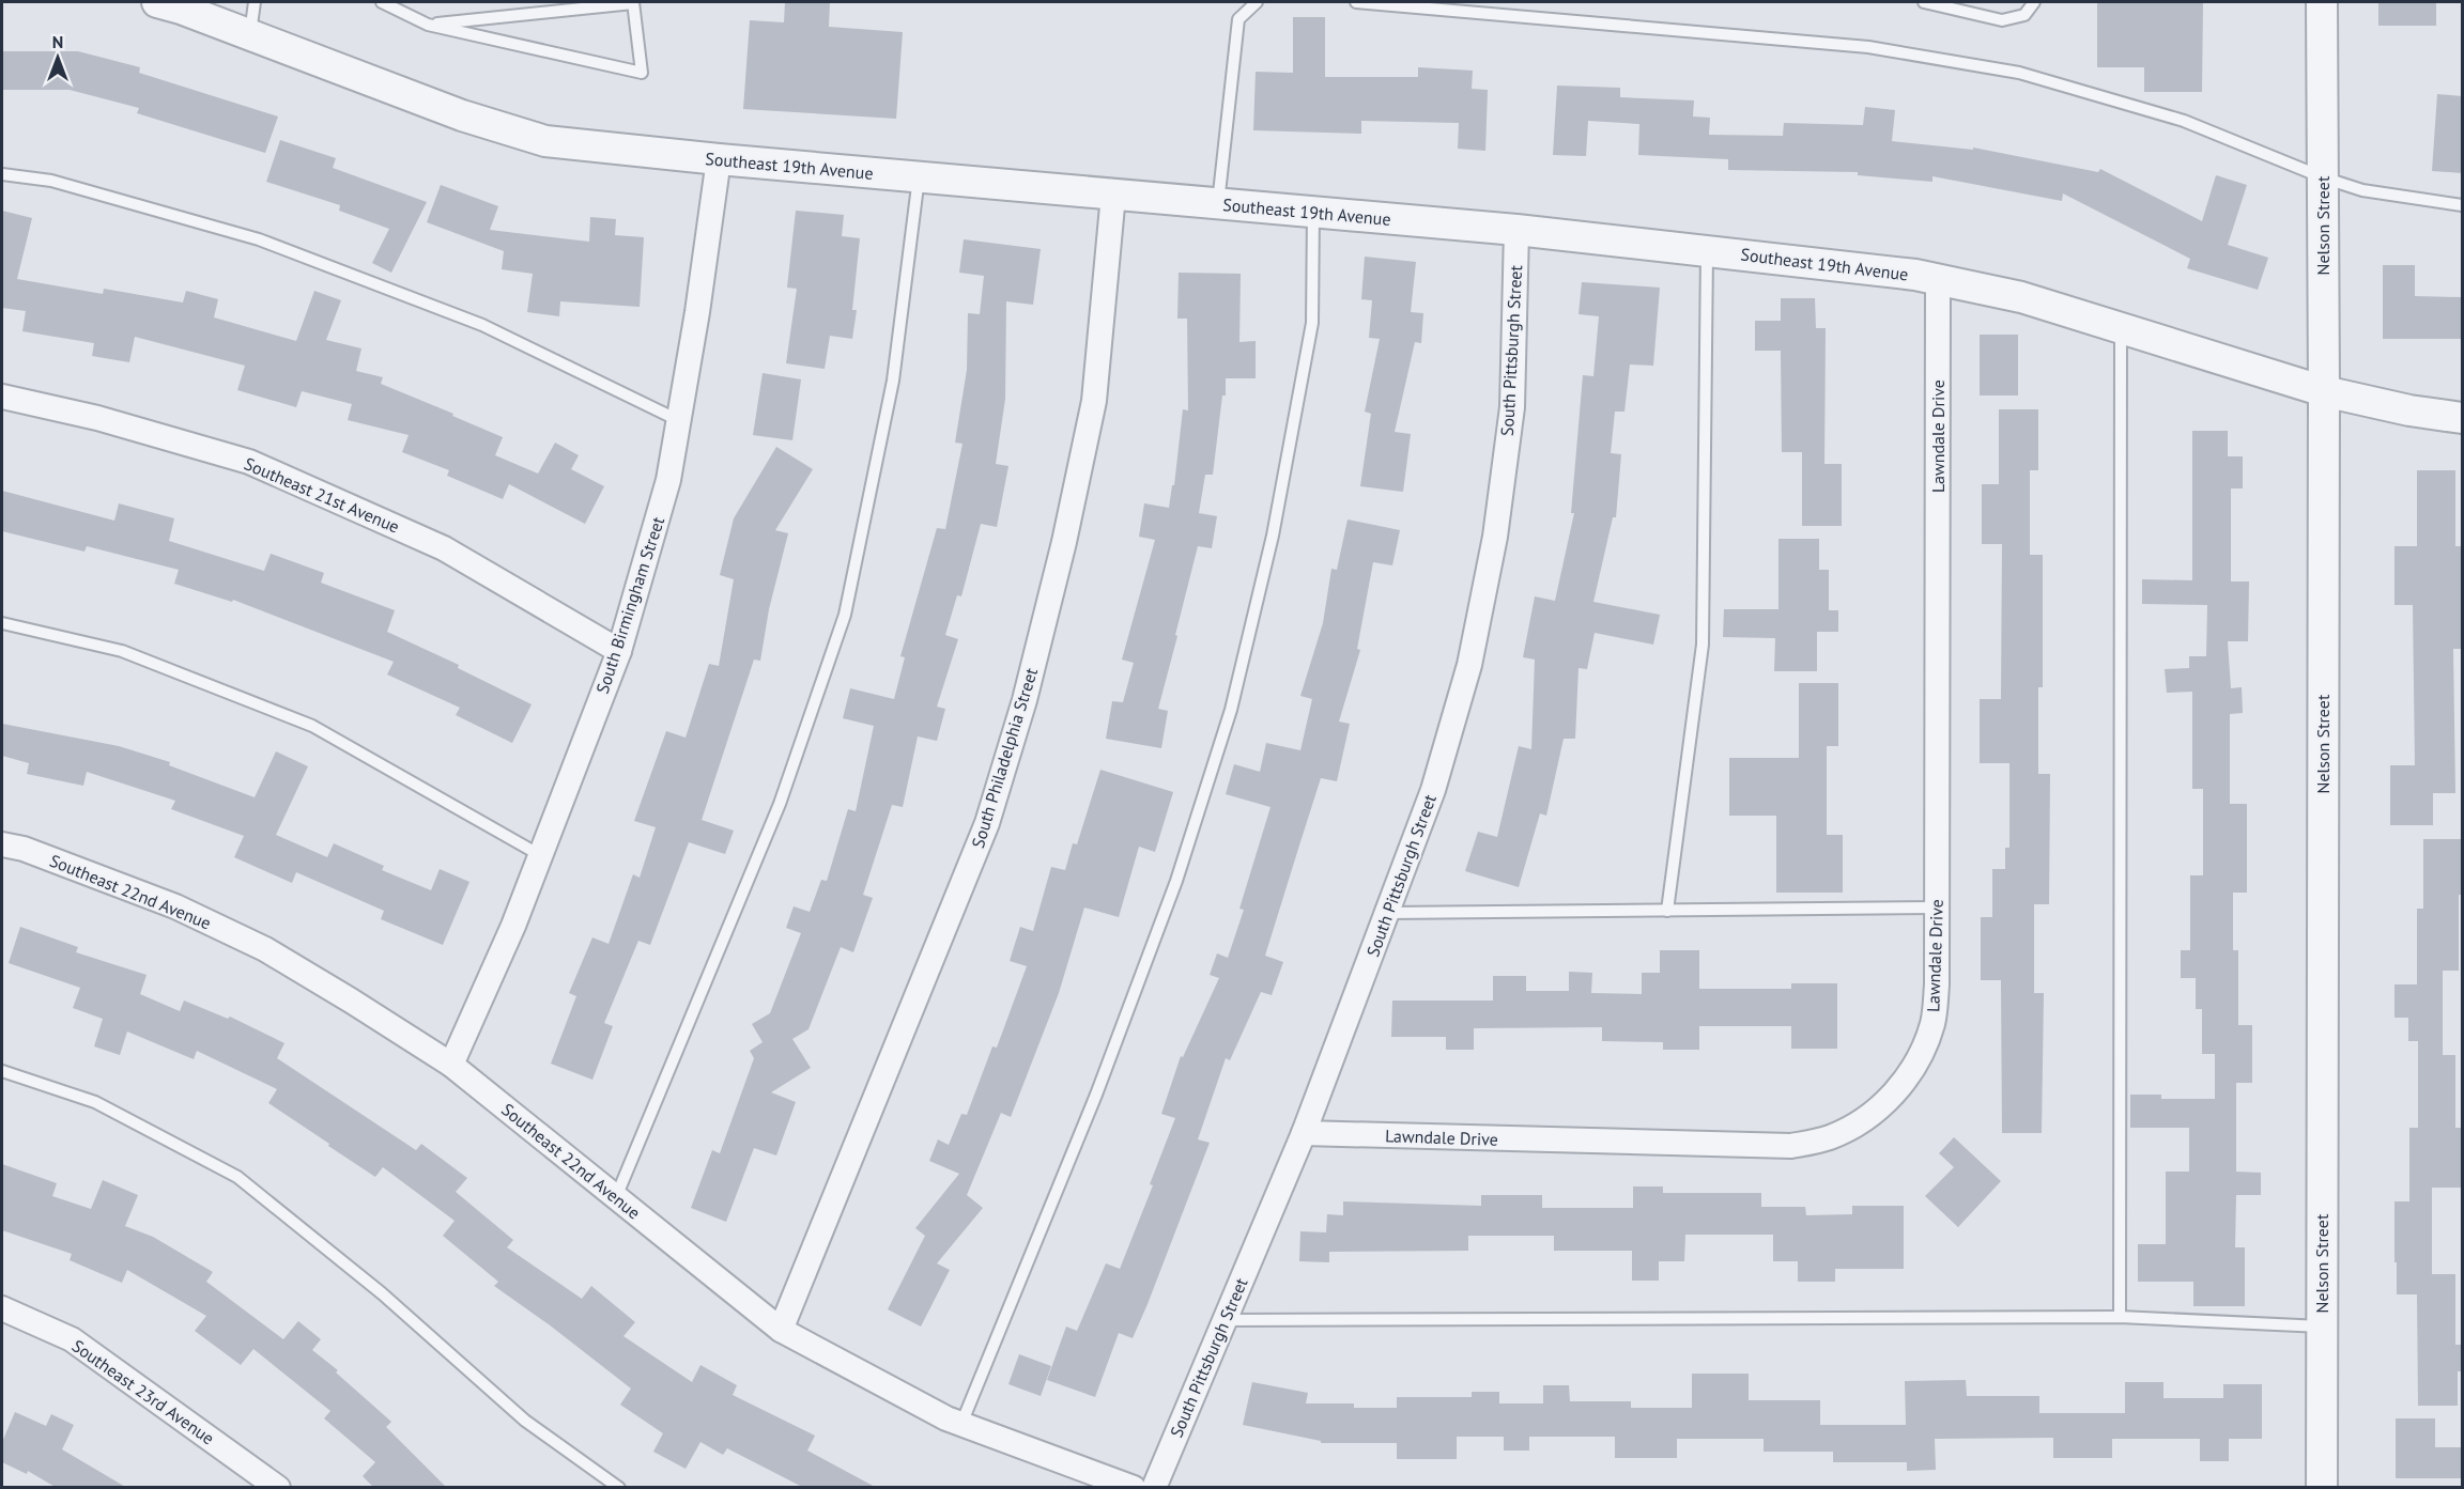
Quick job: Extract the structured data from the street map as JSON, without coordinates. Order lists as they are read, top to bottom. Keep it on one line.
{"streets":{"street":["Southeast 19th Avenue","Nelson Street","South Pittsburgh Street","Lawndale Drive","Southeast 21st Avenue","South Birmingham Street","South Philadelphia Street","Southeast 22nd Avenue","Southeast 23rd Avenue"]},"crossings":[["Southeast 19th Avenue","Nelson Street"],["Southeast 19th Avenue","South Pittsburgh Street"],["Southeast 19th Avenue","Lawndale Drive"],["Southeast 19th Avenue","South Birmingham Street"],["Southeast 19th Avenue","South Philadelphia Street"],["South Pittsburgh Street","Lawndale Drive"],["Southeast 21st Avenue","South Birmingham Street"],["South Birmingham Street","Southeast 22nd Avenue"],["South Philadelphia Street","Southeast 22nd Avenue"]],"north":"top"}
